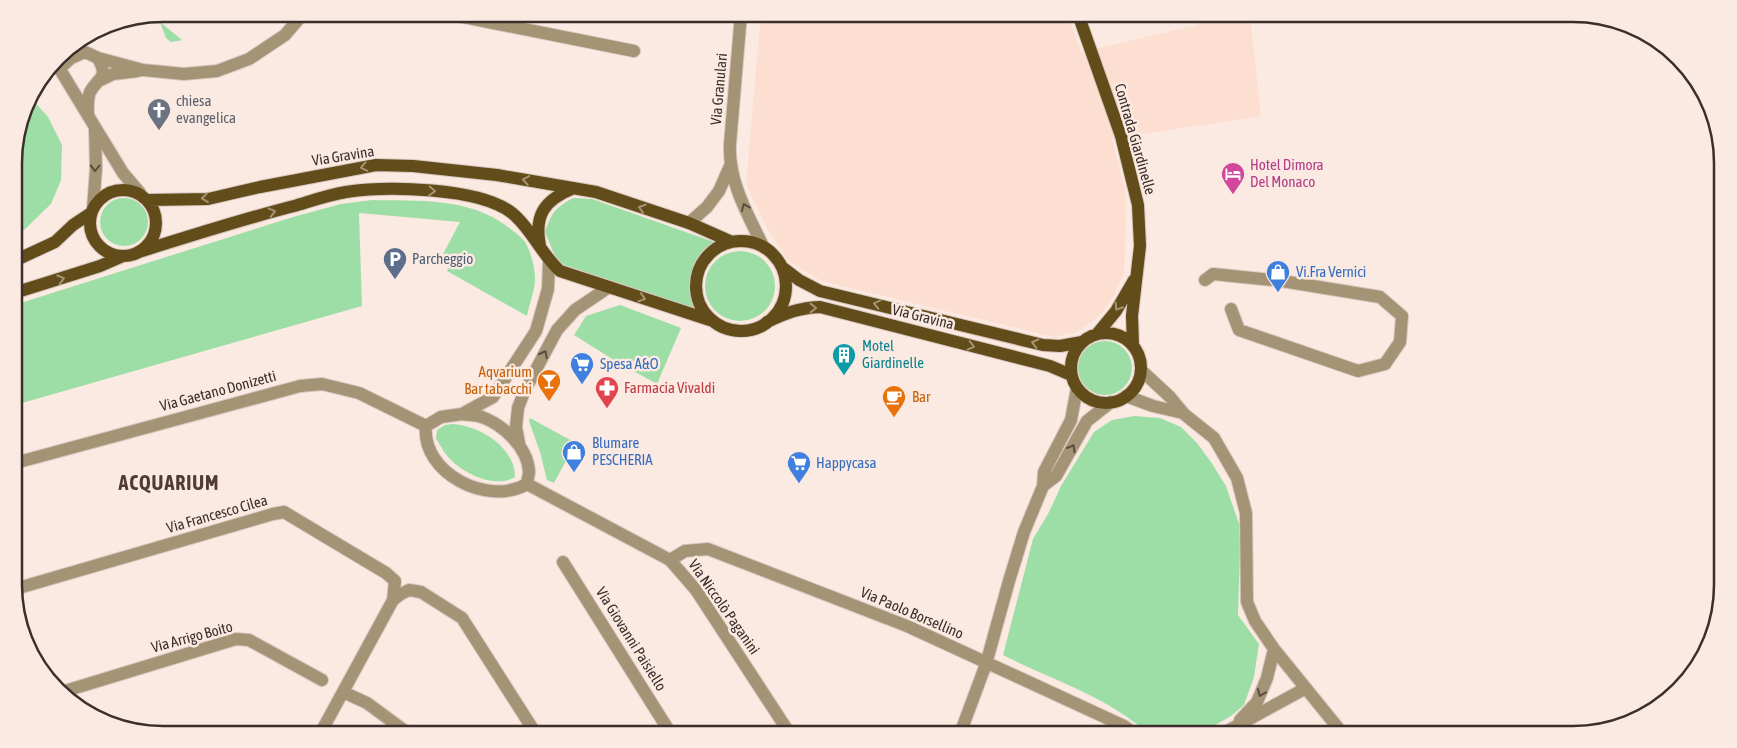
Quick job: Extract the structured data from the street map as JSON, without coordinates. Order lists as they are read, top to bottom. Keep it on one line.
{"streets":{"main road":["Contrada Giardinelle","Via Gravina"],"street":["Via Granulari","Via Gaetano Donizetti","Via Francesco Cilea","Via Niccolò Paganini","Via Paolo Borsellino","Via Arrigo Boito","Via Giovanni Paisiello"]},"crossings":[["Contrada Giardinelle","Via Gravina"],["Via Gaetano Donizetti","Via Niccolò Paganini"],["Via Niccolò Paganini","Via Paolo Borsellino"]],"districts":["ACQUARIUM"],"places":{"church":["chiesa evangelica"],"hotel":["Hotel Dimora Del Monaco"],"parking":["Parcheggio"],"shop":["Vi.Fra Vernici","Blumare PESCHERIA"],"building":["Motel Giardinelle"],"supermarket":["Spesa A&O","Happycasa"],"bar":["Aqvarium Bar tabacchi"],"pharmacy":["Farmacia Vivaldi"],"cafe":["Bar"]}}
